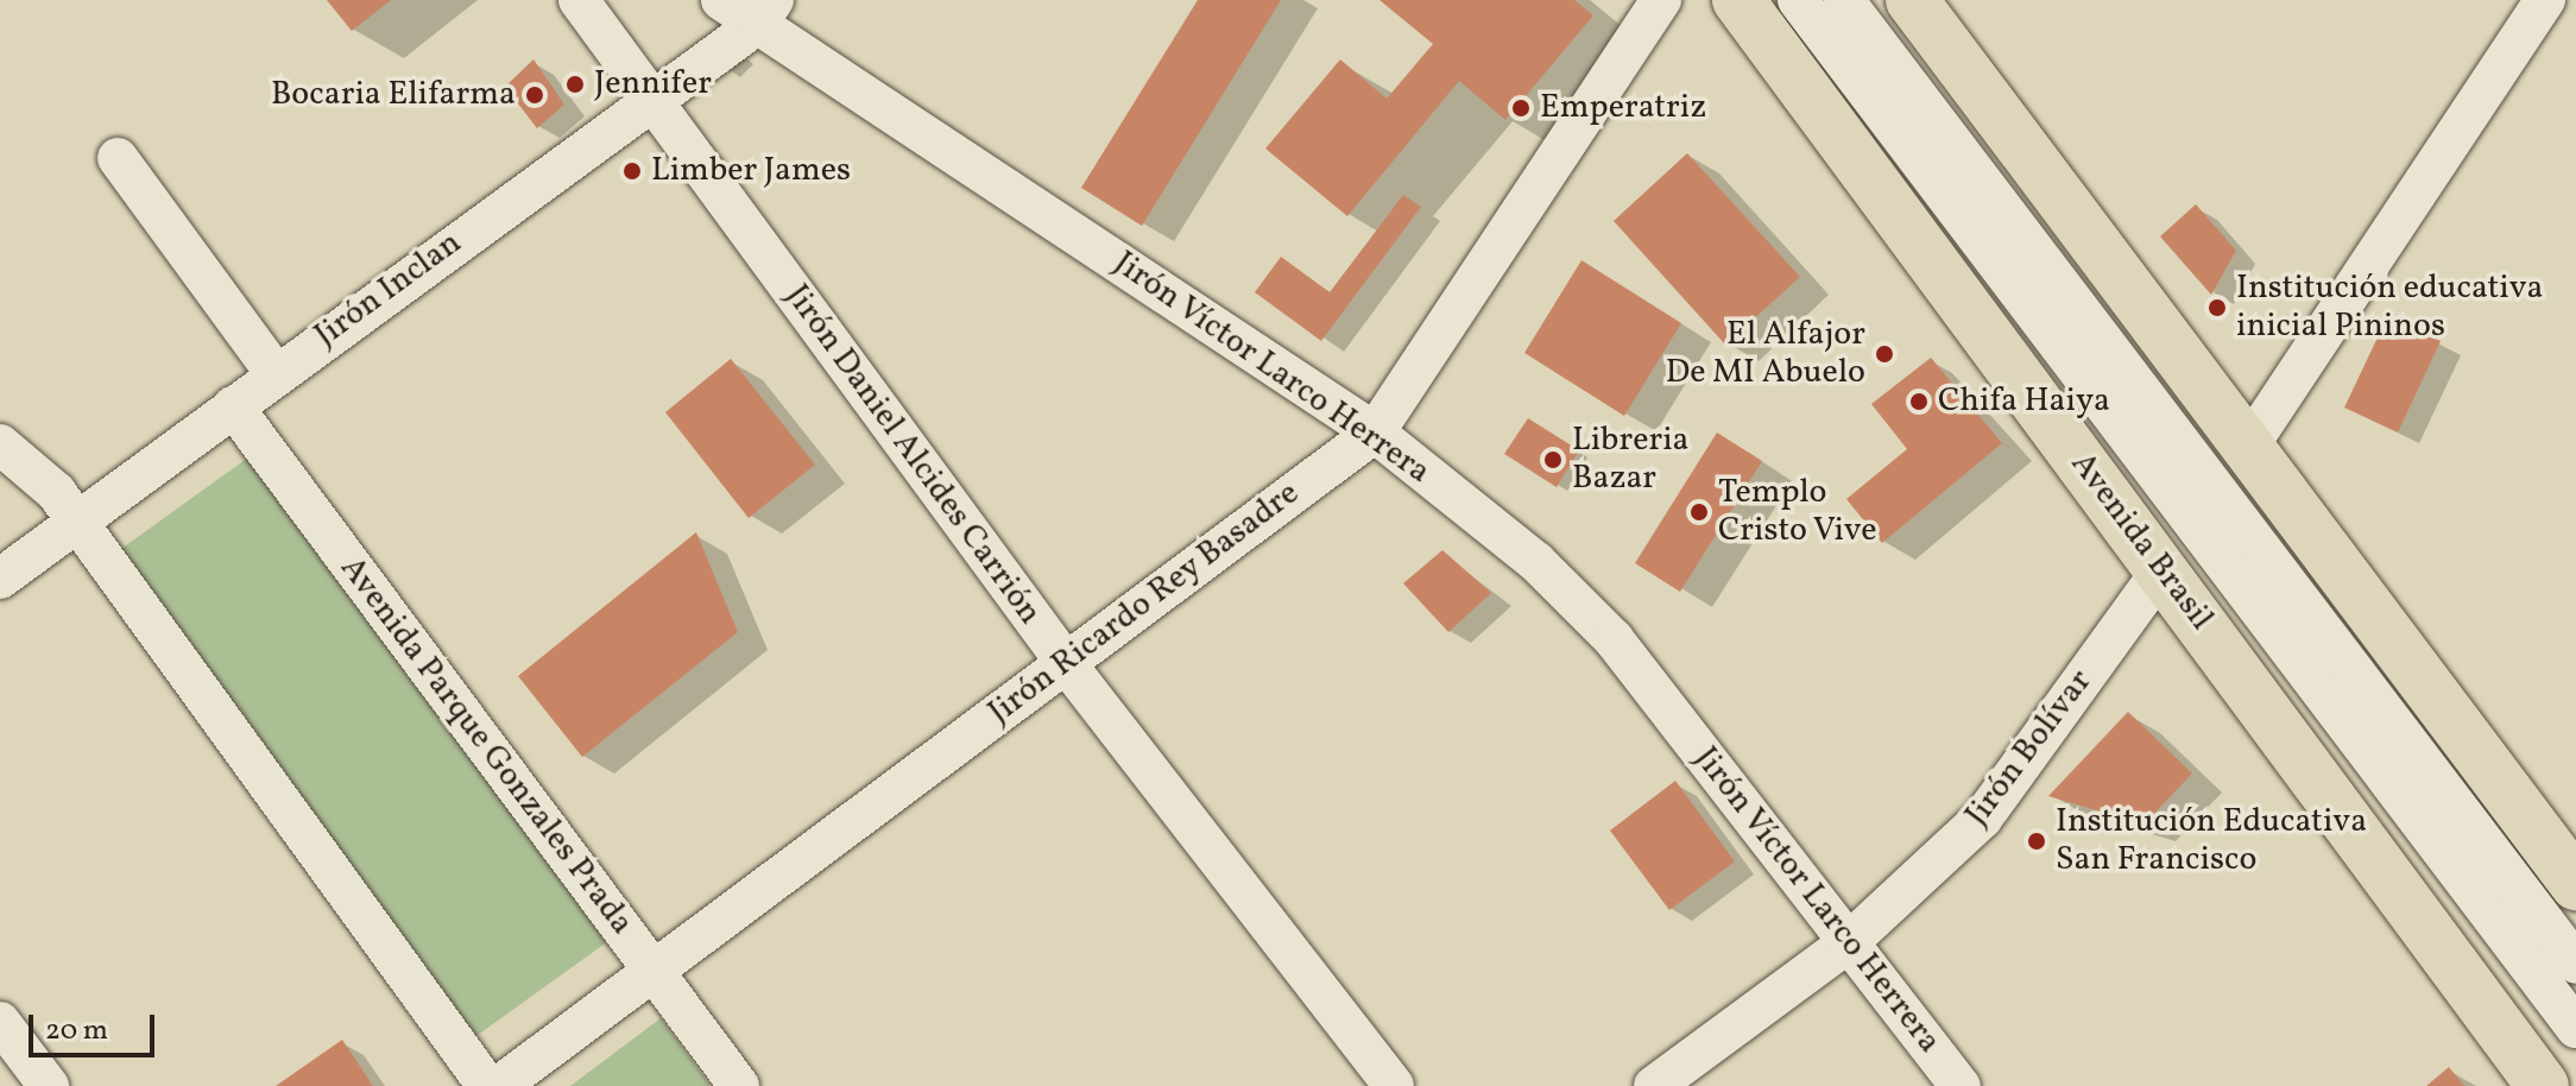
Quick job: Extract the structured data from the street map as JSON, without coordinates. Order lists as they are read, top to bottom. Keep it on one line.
{"streets":{"main road":["Avenida Brasil"],"street":["Jirón Inclan","Jirón Víctor Larco Herrera","Jirón Daniel Alcides Carrión","Jirón Ricardo Rey Basadre","Avenida Parque Gonzales Prada","Jirón Bolívar"]},"crossings":[["Jirón Inclan","Jirón Víctor Larco Herrera"],["Jirón Inclan","Jirón Daniel Alcides Carrión"],["Jirón Inclan","Avenida Parque Gonzales Prada"],["Jirón Víctor Larco Herrera","Jirón Ricardo Rey Basadre"],["Jirón Víctor Larco Herrera","Jirón Bolívar"],["Jirón Daniel Alcides Carrión","Jirón Ricardo Rey Basadre"],["Avenida Brasil","Jirón Bolívar"],["Jirón Ricardo Rey Basadre","Avenida Parque Gonzales Prada"]],"places":["Jennifer","Bocaria Elifarma","Emperatriz","Limber James","Institución educativa inicial Pininos","El Alfajor De MI Abuelo","Chifa Haiya","Libreria Bazar","Templo Cristo Vive","Institución Educativa San Francisco"],"scale_bar":"20 m"}
